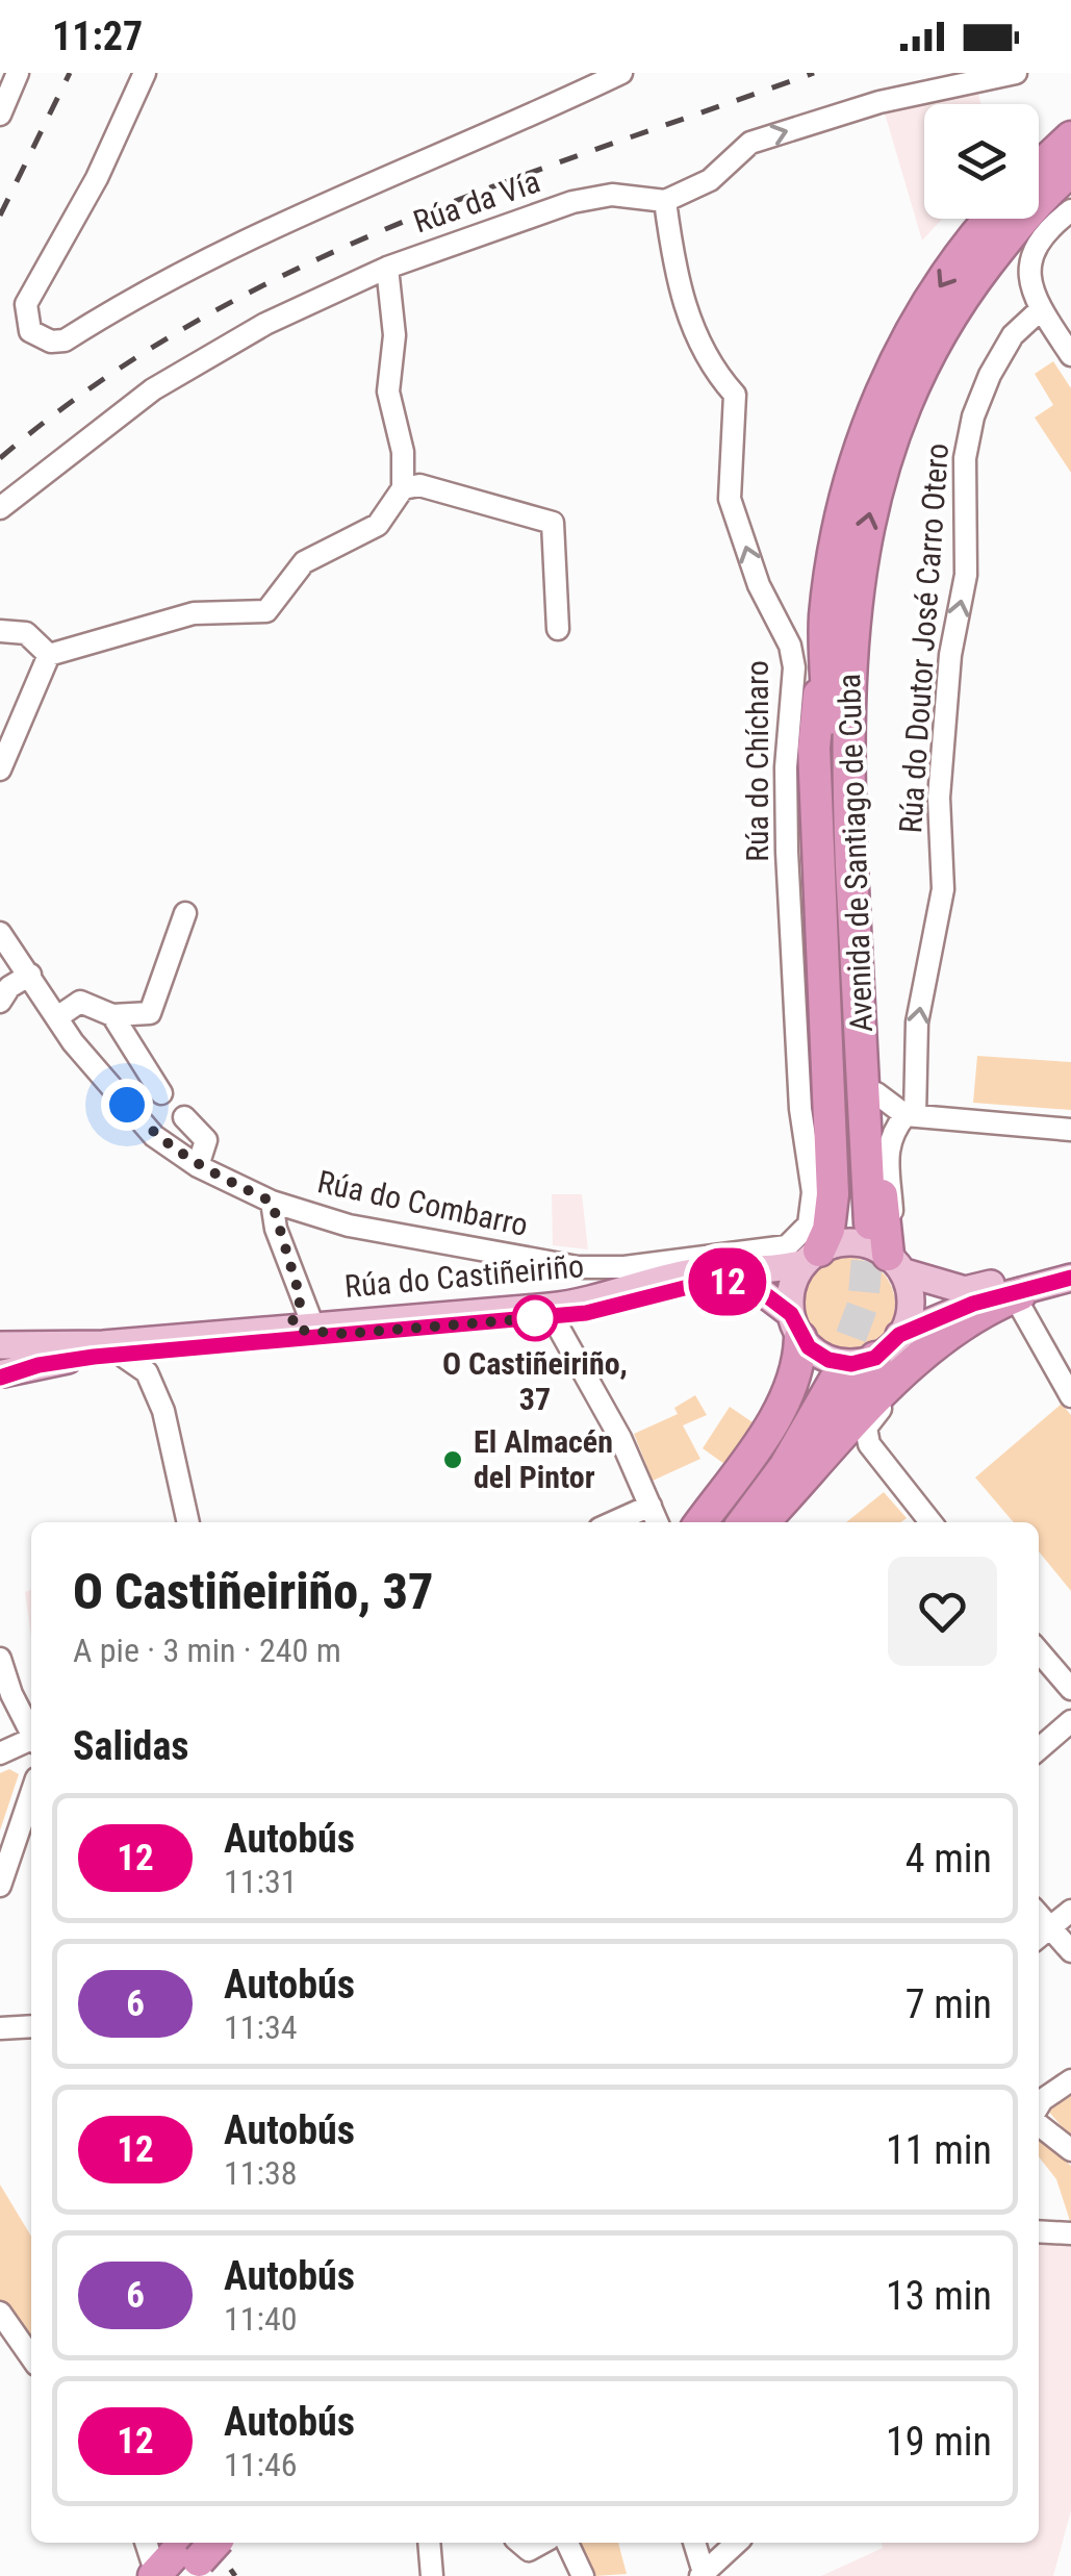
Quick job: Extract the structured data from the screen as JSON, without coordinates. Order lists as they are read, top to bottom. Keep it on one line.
{"streets":{"highway":["Avenida de Santiago de Cuba"],"main road":["Rúa do Castiñeiriño"],"street":["Rúa da Vía","Rúa do Doutor José Carro Otero","Rúa do Chícharo","Rúa do Combarro"]},"crossings":[["Rúa da Vía","Rúa do Chícharo"],["Rúa do Doutor José Carro Otero","Rúa do Chícharo"],["Rúa do Doutor José Carro Otero","Rúa do Castiñeiriño"],["Rúa do Chícharo","Rúa do Castiñeiriño"],["Rúa do Combarro","Rúa do Castiñeiriño"]],"one_way":["Rúa do Doutor José Carro Otero","Rúa do Chícharo"],"places":["O Castiñeiriño, 37","El Almacén del Pintor"],"lines":["bus line 12"],"page":{"status":"11:27","on_map":"12","heading":[["O Castiñeiriño, 37","A pie · 3 min · 240 m"],"Salidas"],"list":[{"mark":"12","name":"Autobús","note":"11:31","value":"4 min"},{"mark":"6","name":"Autobús","note":"11:34","value":"7 min"},{"mark":"12","name":"Autobús","note":"11:38","value":"11 min"},{"mark":"6","name":"Autobús","note":"11:40","value":"13 min"},{"mark":"12","name":"Autobús","note":"11:46","value":"19 min"}]}}
